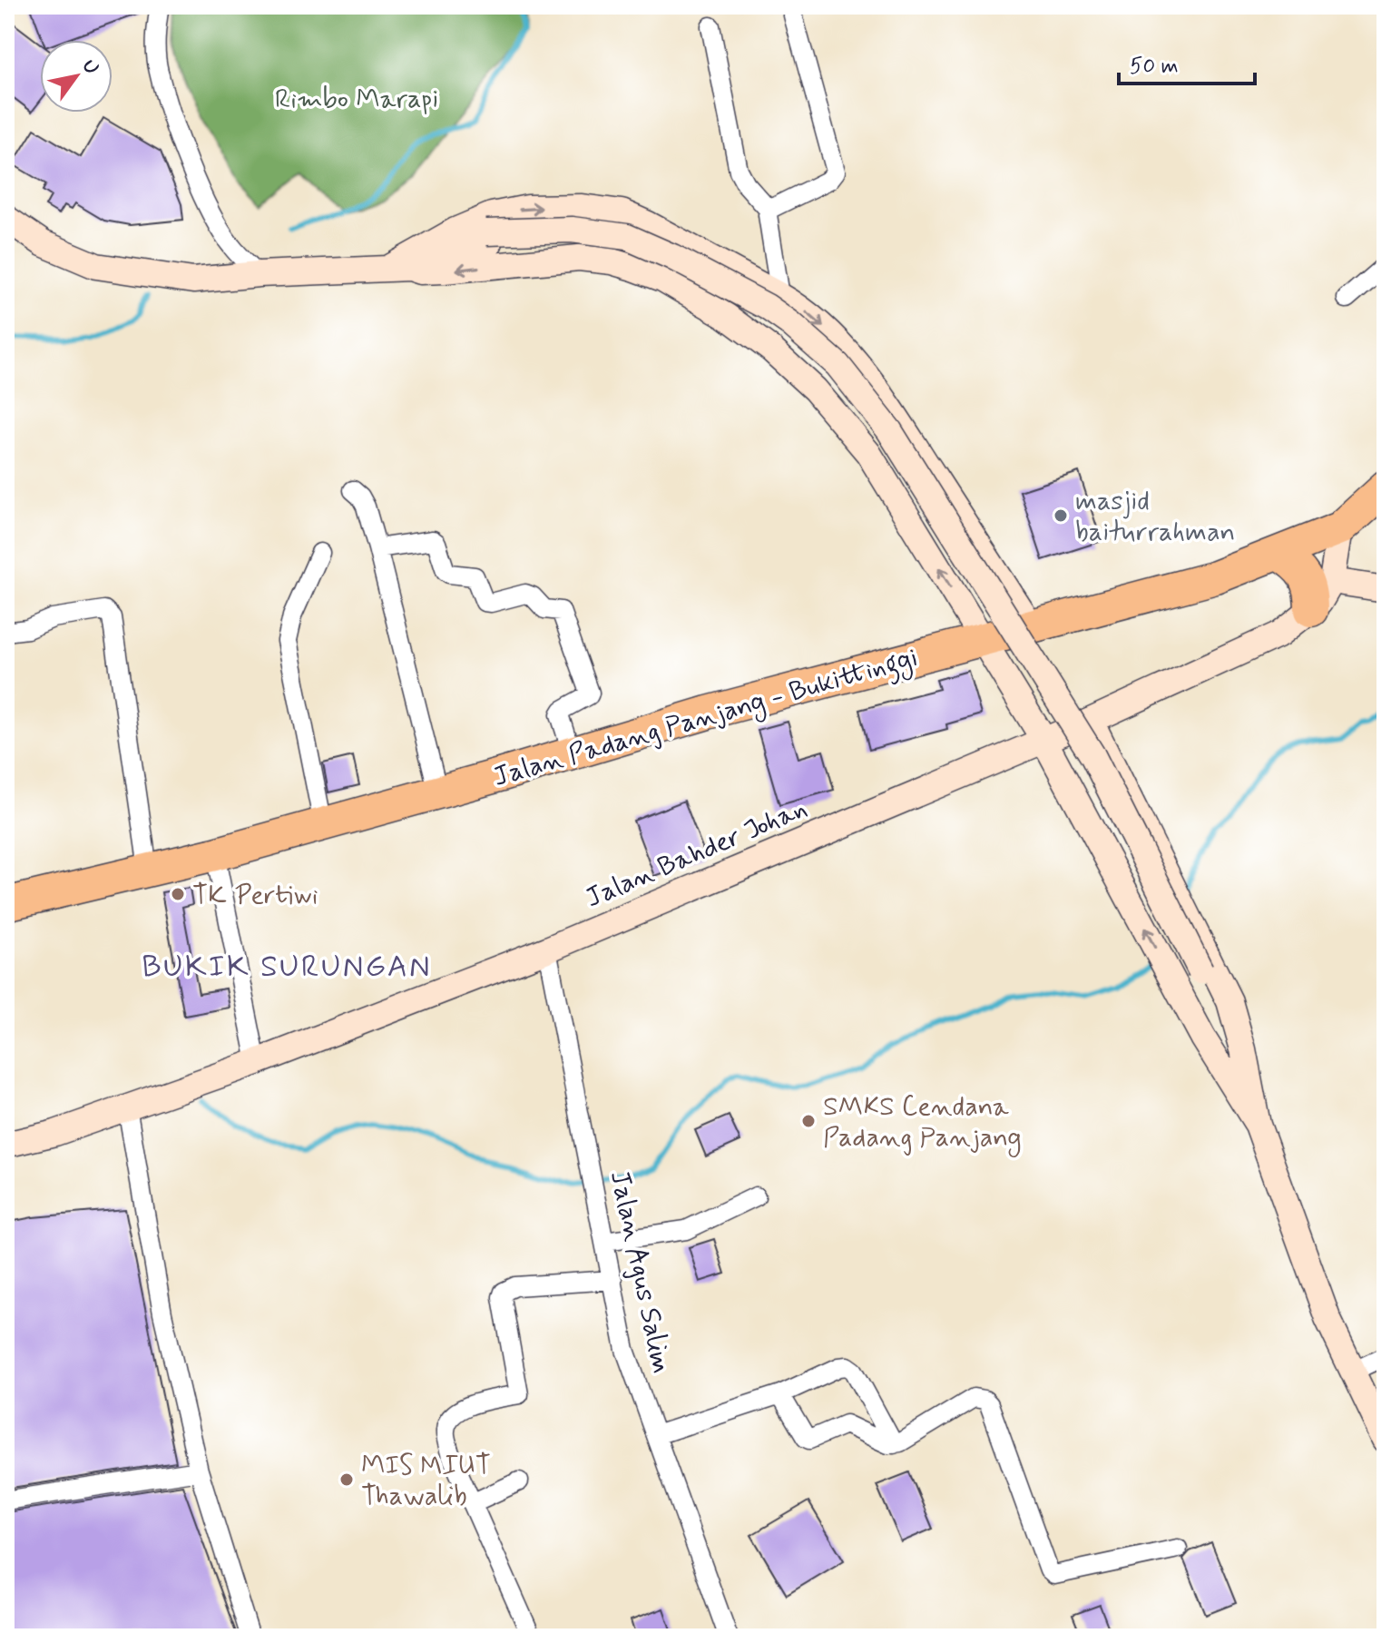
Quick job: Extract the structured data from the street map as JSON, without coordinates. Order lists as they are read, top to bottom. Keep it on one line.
{"streets":{"highway":["Jalan Padang Panjang - Bukittinggi"],"main road":["Jalan Bahder Johan"],"street":["Jalan Agus Salim"]},"crossings":[["Jalan Padang Panjang - Bukittinggi","Jalan Bahder Johan"],["Jalan Bahder Johan","Jalan Agus Salim"]],"districts":["BUKIK SURUNGAN"],"parks":["Rimbo Marapi"],"places":["masjid baiturrahman","TK Pertiwi","SMKS Cendana Padang Panjang","MIS MIUT Thawalib"],"scale_bar":"50 m","north":"top right"}
